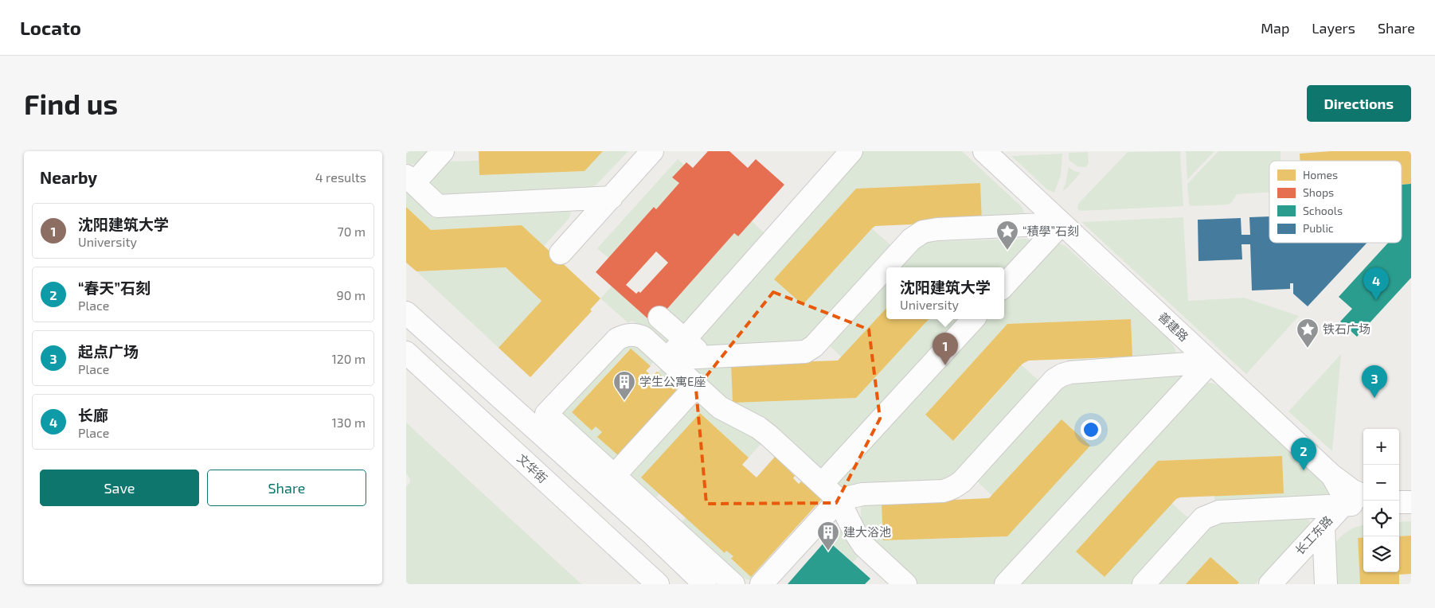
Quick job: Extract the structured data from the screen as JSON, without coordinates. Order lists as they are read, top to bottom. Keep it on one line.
{"streets":{"street":["善建路","文华街","长工东路"]},"places":{"place":["“積學”石刻","铁石广场"],"building":["学生公寓E座","建大浴池"]},"legend":["Homes","Shops","Schools","Public"],"page":{"header":"Locato","nav":["Map","Layers","Share"],"buttons":["Directions",["Save","Share"]],"title":"Find us","heading":["Nearby","4 results"],"list":[{"mark":"1","name":"沈阳建筑大学","note":"University","value":"70 m"},{"mark":"2","name":"“春天”石刻","note":"Place","value":"90 m"},{"mark":"3","name":"起点广场","note":"Place","value":"120 m"},{"mark":"4","name":"长廊","note":"Place","value":"130 m"}],"popup":["沈阳建筑大学","University"],"pins":["4","1","3","2"],"map_buttons":["+","−"]}}
